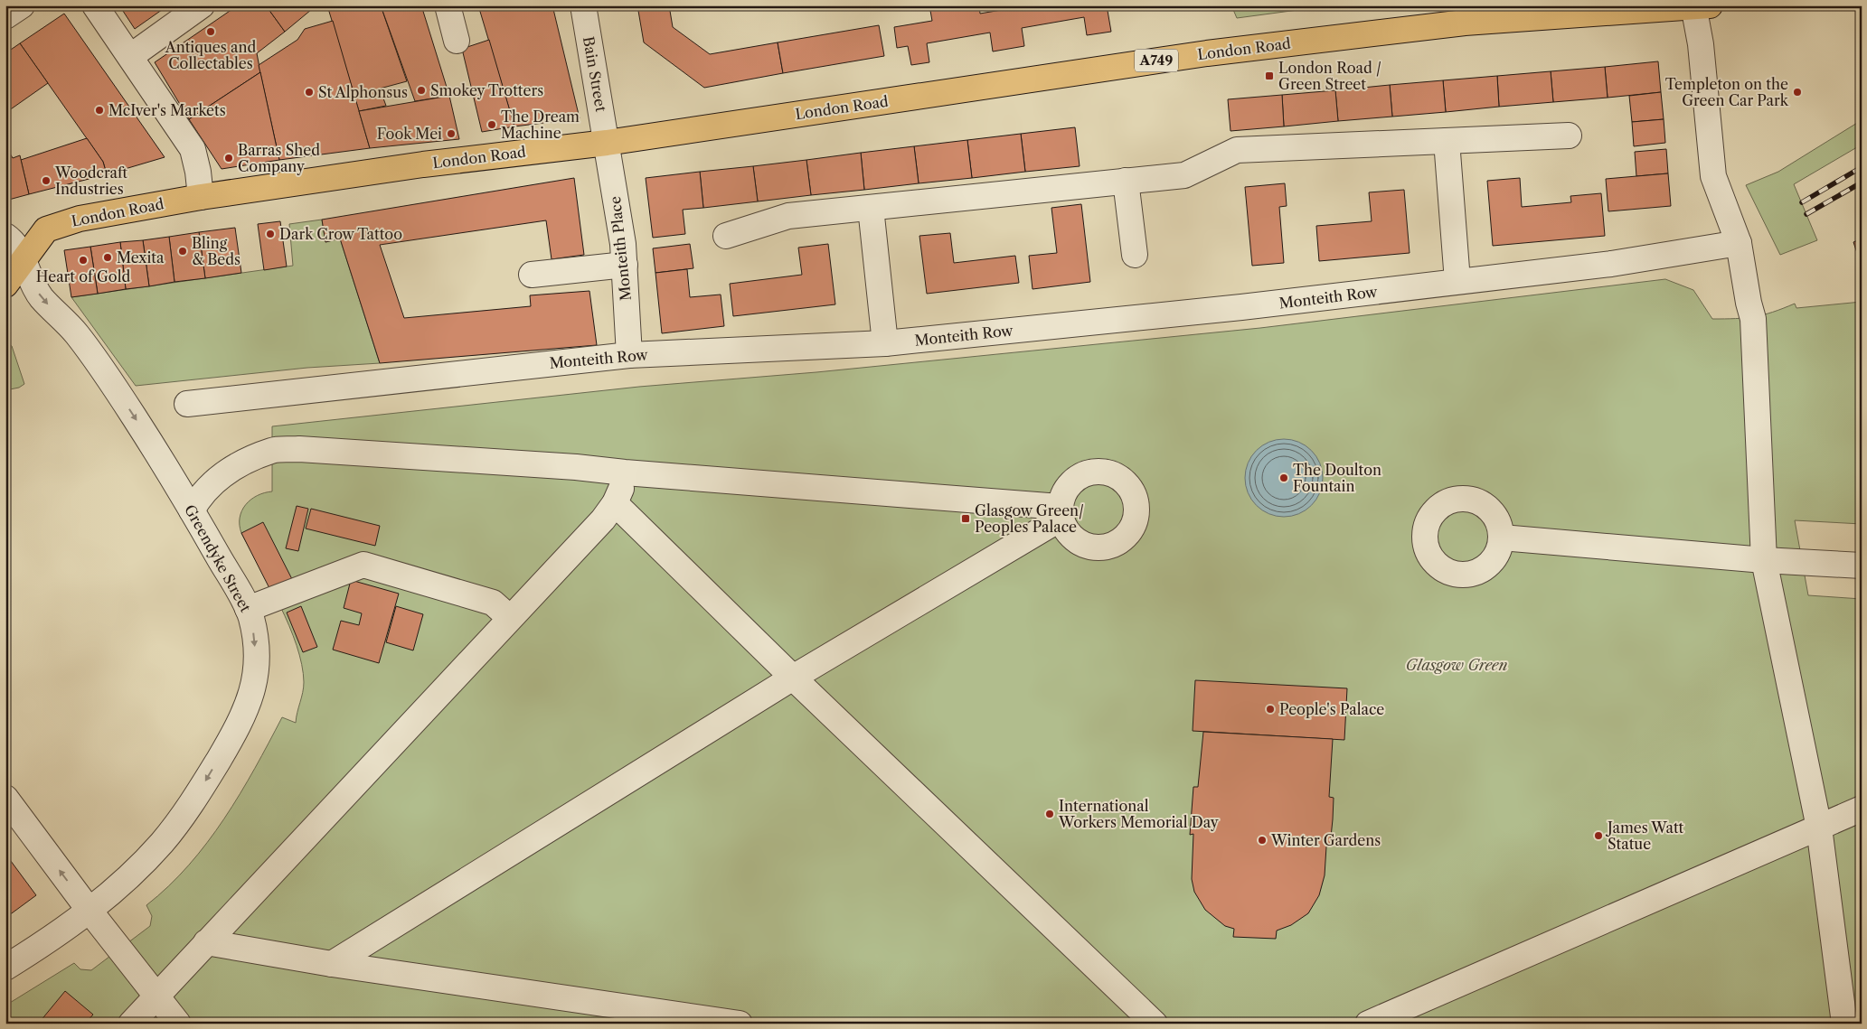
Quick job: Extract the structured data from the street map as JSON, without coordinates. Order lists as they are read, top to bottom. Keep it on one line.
{"streets":{"main road":["London Road","A749"],"street":["Bain Street","Monteith Place","Monteith Row","Greendyke Street"]},"crossings":[["London Road","Bain Street"],["London Road","Monteith Place"],["London Road","Greendyke Street"],["Bain Street","Monteith Place"],["Monteith Place","Monteith Row"]],"one_way":["Greendyke Street"],"parks":["Glasgow Green"],"places":{"other":["Antiques and Collectables","Smokey Trotters","St Alphonsus","Templeton on the Green Car Park","McIver's Markets","The Dream Machine","Fook Mei","Barras Shed Company","Woodcraft Industries","Dark Crow Tattoo","Bling & Beds","Mexita","Heart of Gold","The Doulton Fountain","People's Palace","International Workers Memorial Day","James Watt Statue","Winter Gardens"],"transit":["London Road / Green Street","Glasgow Green/ Peoples Palace"]}}
